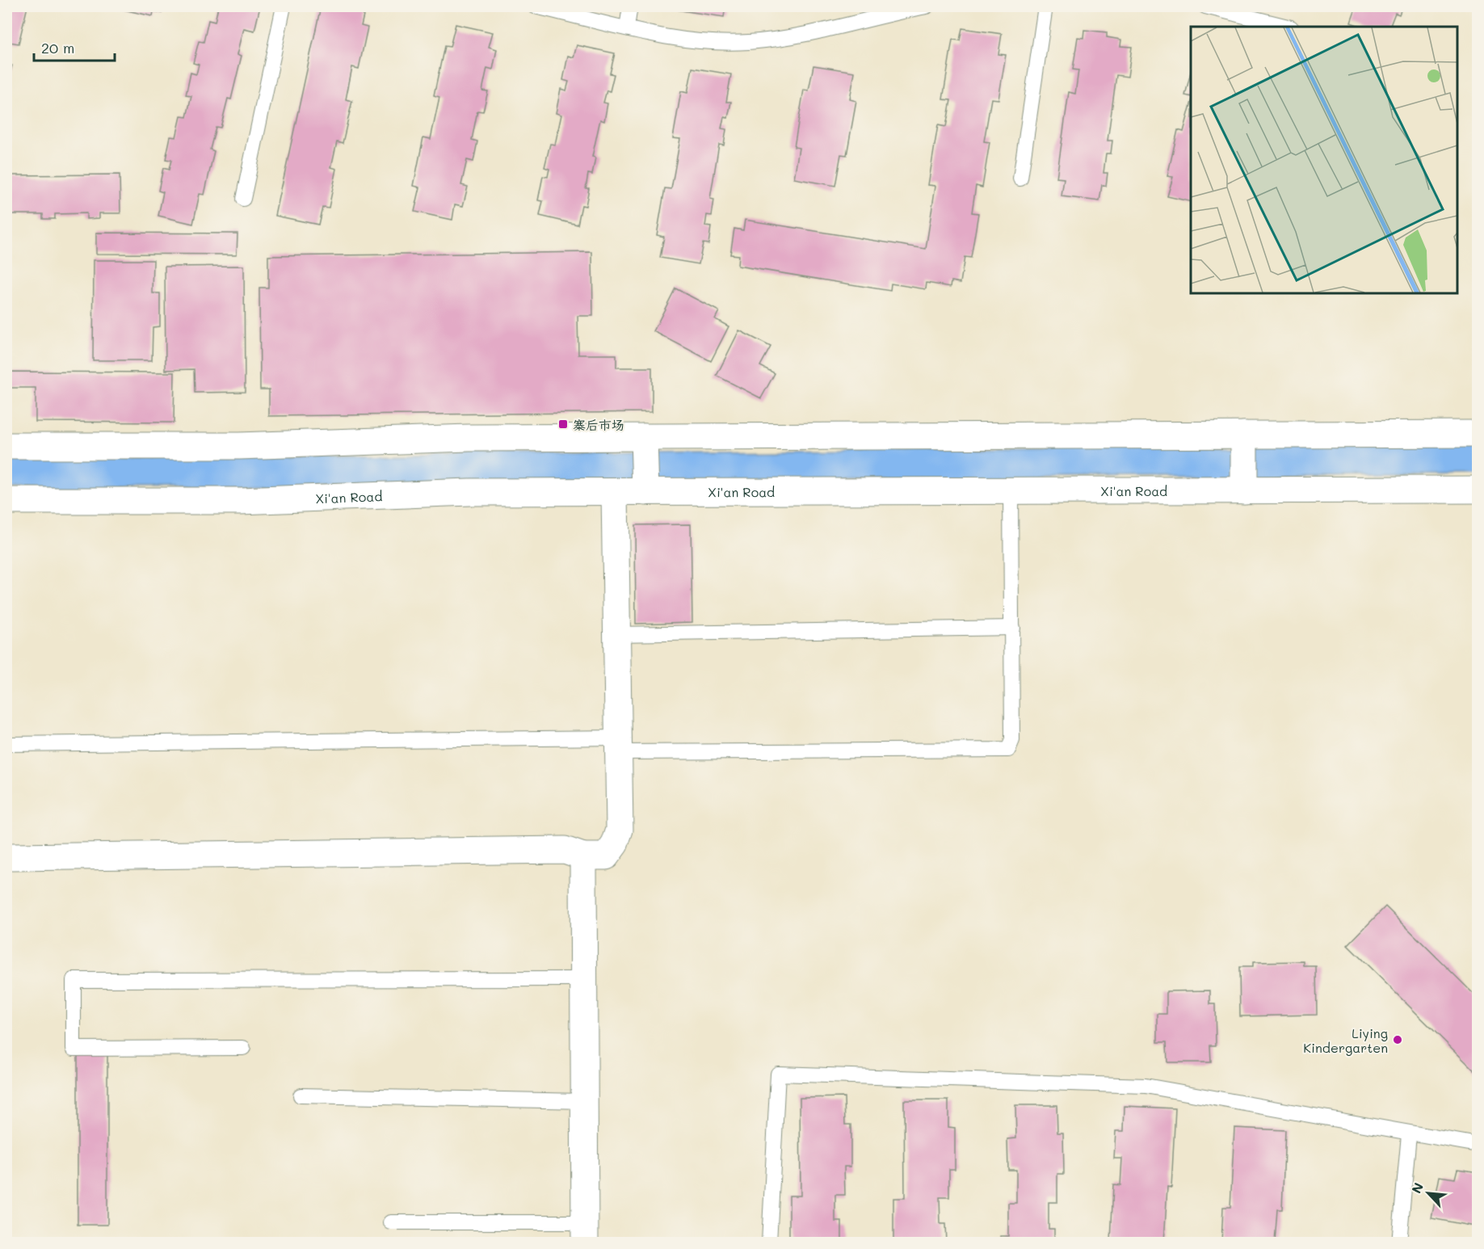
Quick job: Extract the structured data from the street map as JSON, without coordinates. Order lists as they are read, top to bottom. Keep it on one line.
{"streets":{"street":["Xi'an Road"]},"places":{"transit":["寨后市场"],"other":["Liying Kindergarten"]},"scale_bar":"20 m","north":"top left"}
